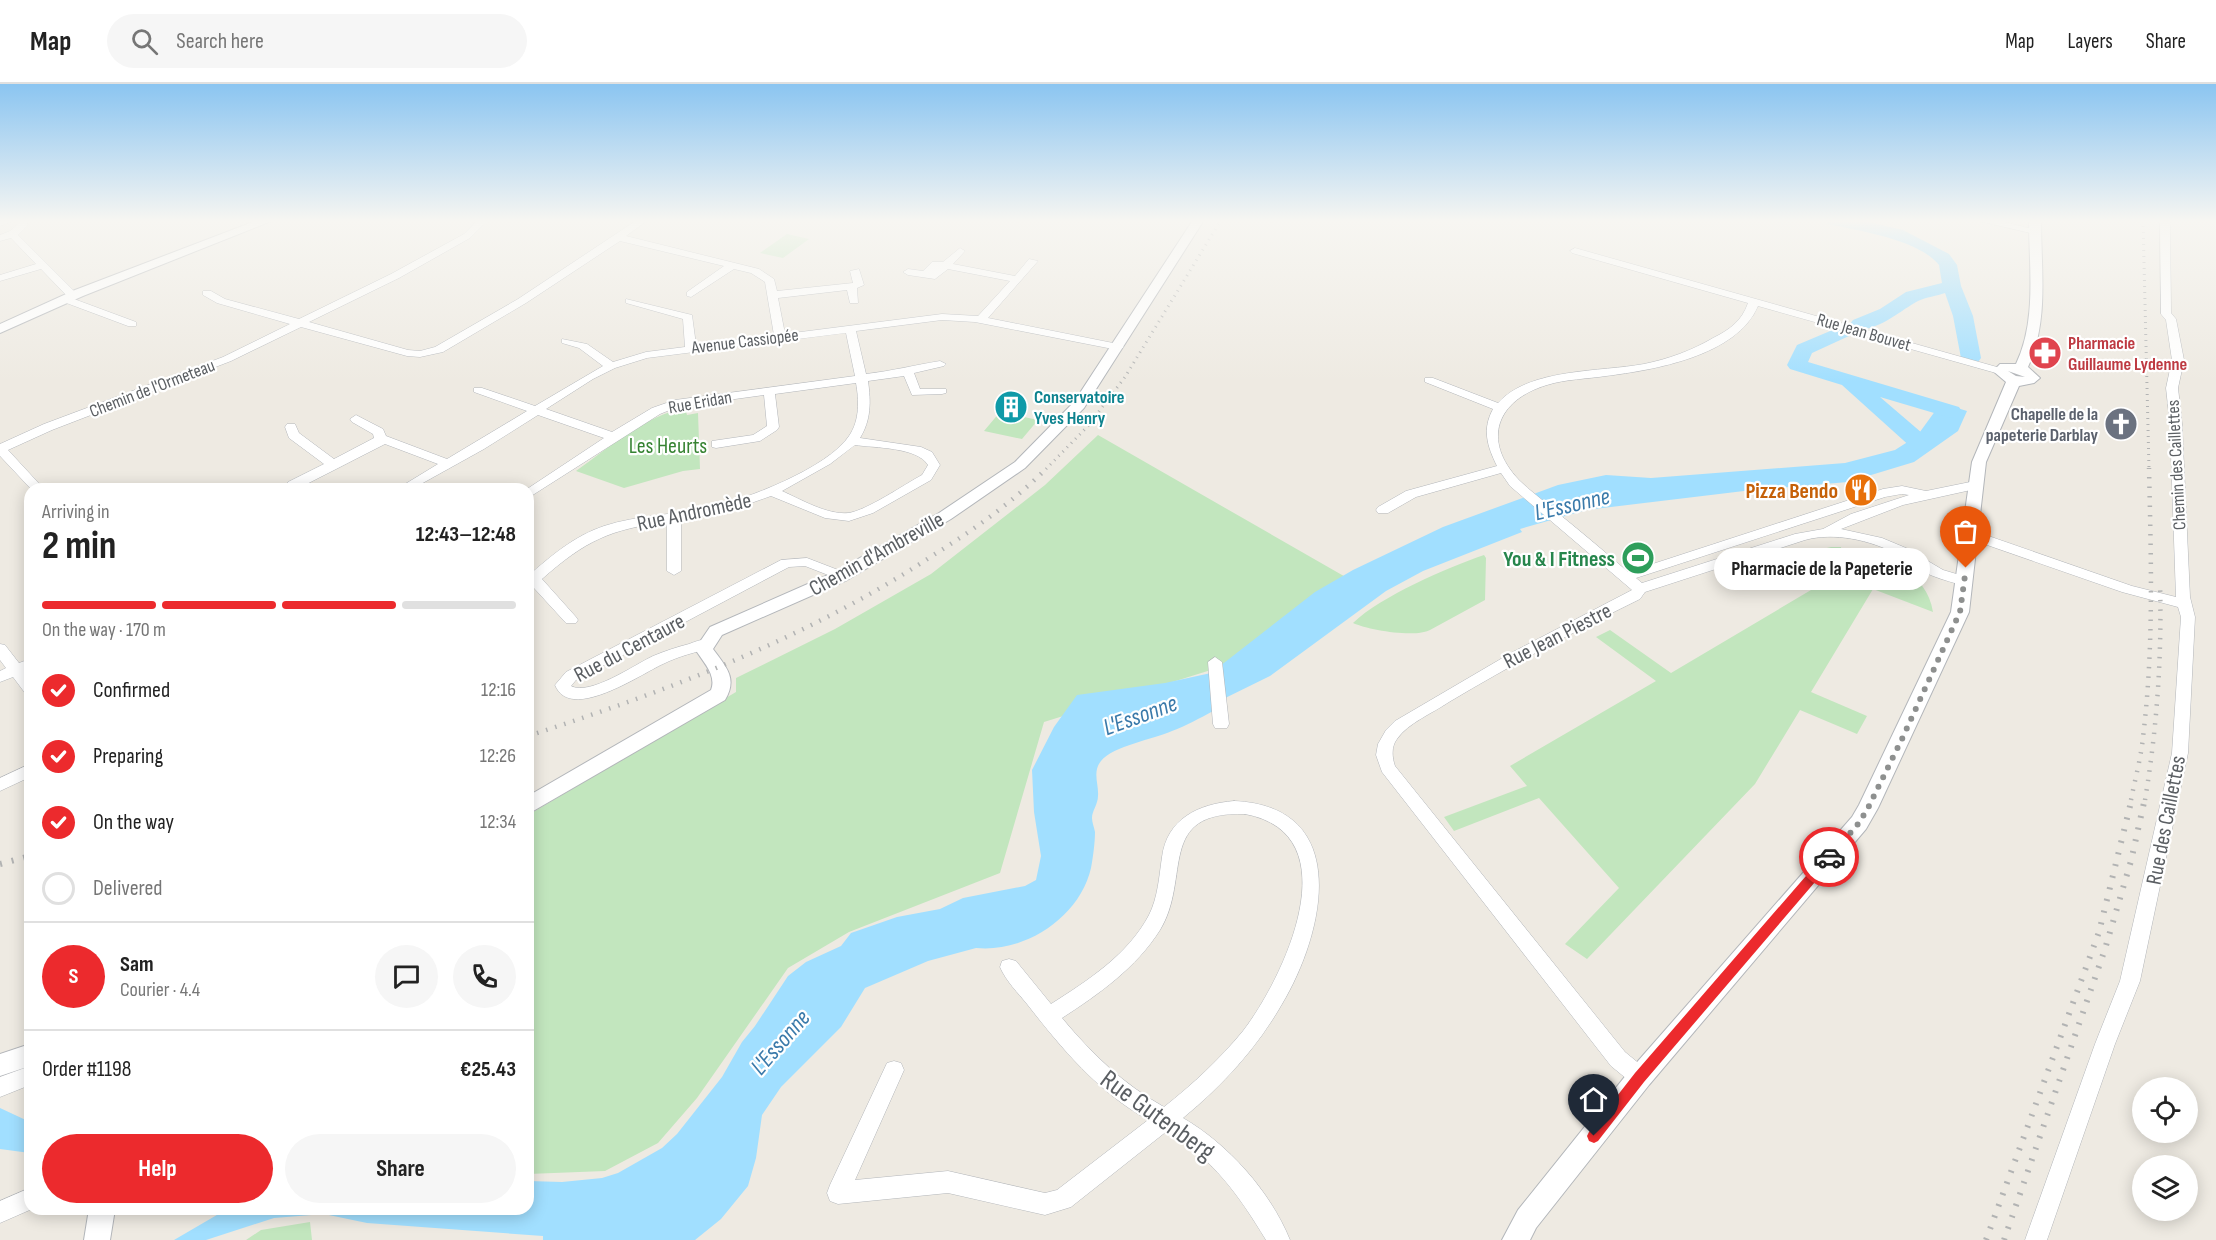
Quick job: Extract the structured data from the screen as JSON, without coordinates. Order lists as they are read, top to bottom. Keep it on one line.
{"streets":{"street":["Rue Jean Bouvet","Avenue Cassiopée","Chemin de l'Ormeteau","Rue Eridan","Chemin des Caillettes","Rue Andromède","Chemin d'Ambreville","Rue Jean Piestre","Rue du Centaure","Rue des Caillettes","Rue Gutenberg"]},"crossings":[["Avenue Cassiopée","Rue Andromède"],["Avenue Cassiopée","Chemin d'Ambreville"],["Rue Eridan","Rue Andromède"],["Chemin des Caillettes","Rue des Caillettes"],["Chemin d'Ambreville","Rue du Centaure"]],"water":["L'Essonne"],"parks":["Les Heurts"],"places":{"pharmacy":["Pharmacie Guillaume Lydenne"],"building":["Conservatoire Yves Henry"],"church":["Chapelle de la papeterie Darblay"],"restaurant":["Pizza Bendo"],"sports":["You & I Fitness"],"other":["Pharmacie de la Papeterie"]},"page":{"header":"Map","search":"Search here","nav":["Map","Layers","Share"],"heading":["2 min","Arriving in","12:43–12:48"],"panel":["Sam","Courier · 4.4","Order #1198","€25.43"],"bubble":"Pharmacie de la Papeterie","bar":"On the way · 170 m","list":[["Confirmed","12:16"],["Preparing","12:26"],["On the way","12:34"],"Delivered"],"round":"S","buttons":["Help","Share"]}}
